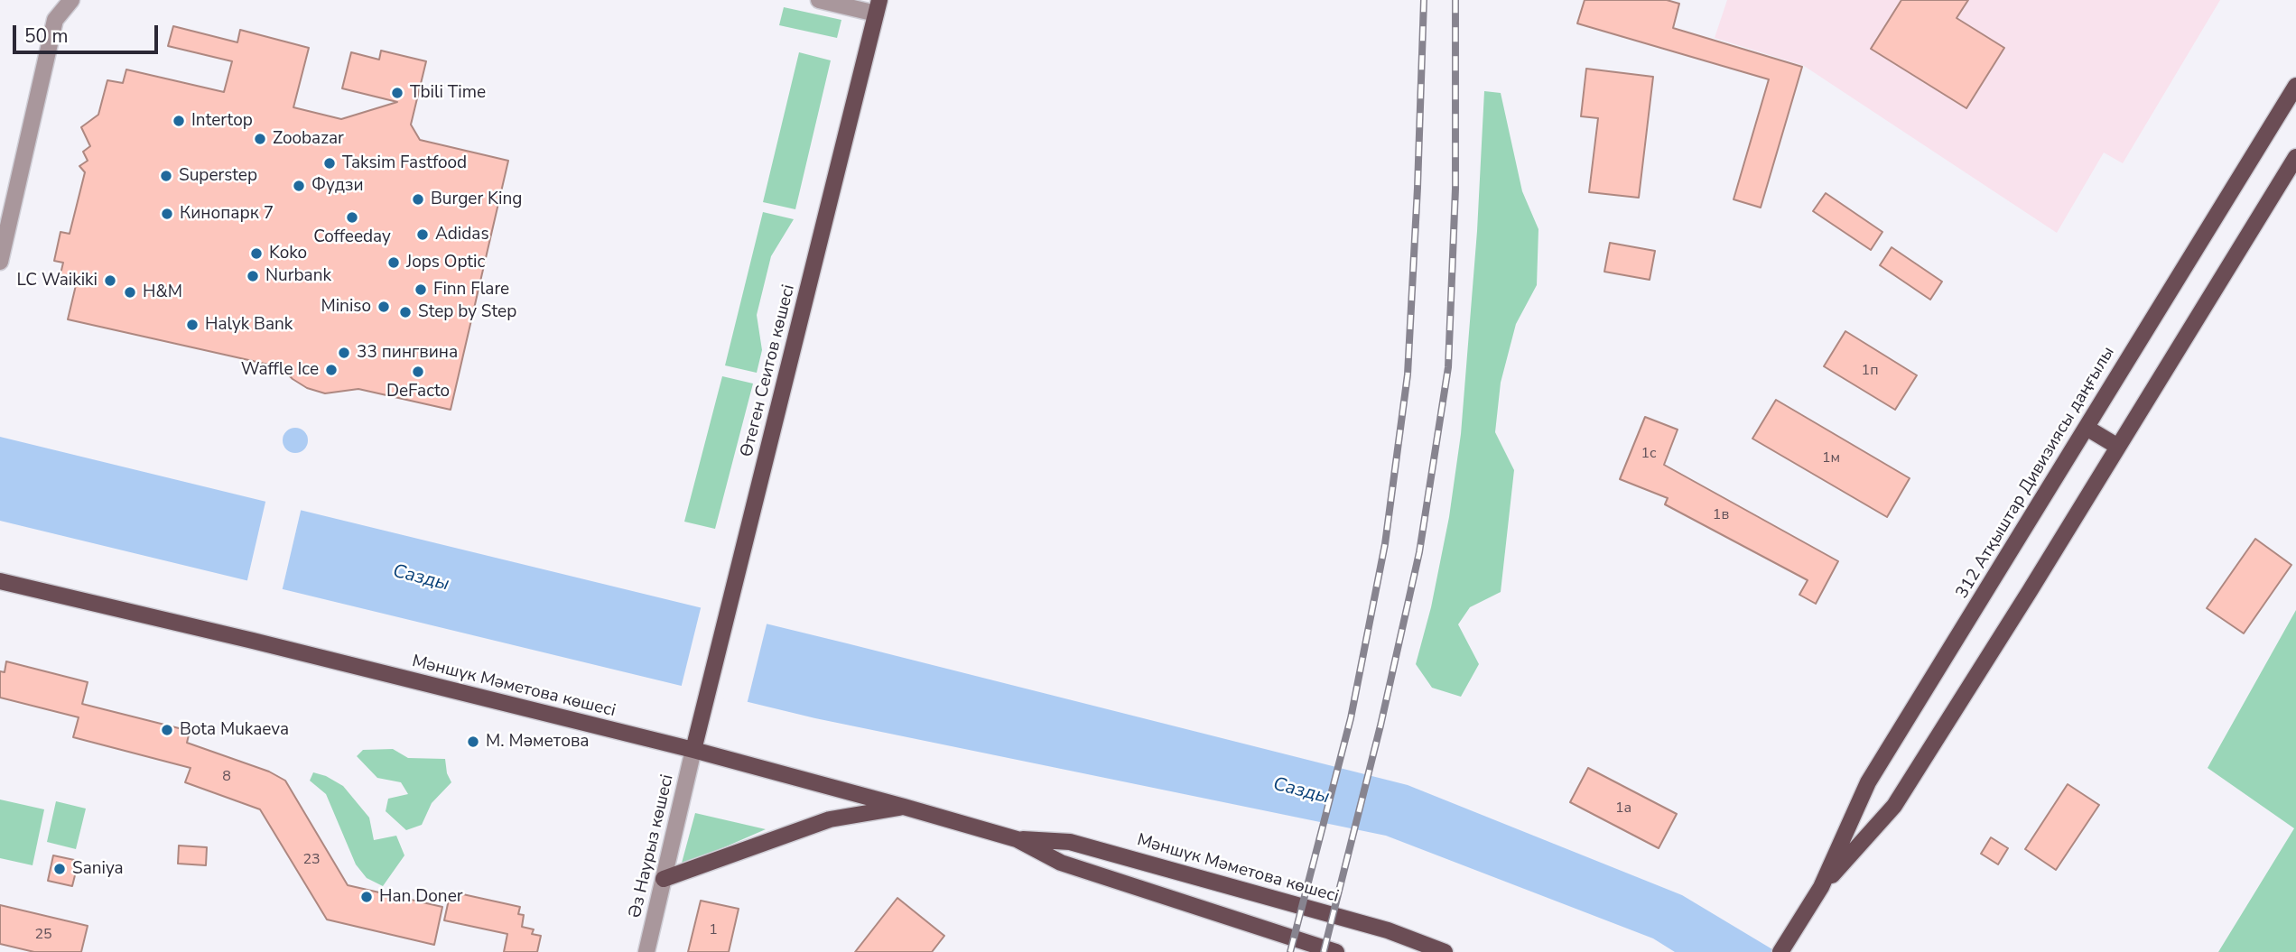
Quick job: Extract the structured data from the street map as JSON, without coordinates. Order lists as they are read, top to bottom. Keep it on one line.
{"streets":{"main road":["Өтеген Сеитов көшесі","312 Атқыштар Дивизиясы даңғылы","Мәншүк Мәметова көшесі"],"street":["Әз Наурыз көшесі"]},"crossings":[["Өтеген Сеитов көшесі","Мәншүк Мәметова көшесі"],["Өтеген Сеитов көшесі","Әз Наурыз көшесі"],["Мәншүк Мәметова көшесі","Әз Наурыз көшесі"]],"water":["Сазды"],"places":["Tbili Time","Intertop","Zoobazar","Taksim Fastfood","Superstep","Фудзи","Burger King","Кинопарк 7","Coffeeday","Adidas","Koko","Jops Optic","Nurbank","LC Waikiki","Finn Flare","H&M","Miniso","Step by Step","Halyk Bank","33 пингвина","Waffle Ice","DeFacto","Bota Mukaeva","М. Мәметова","Saniya","Han Doner"],"house_numbers":["1п","1с","1м","1в","8","1а","23","1","25"],"scale_bar":"50 m"}
